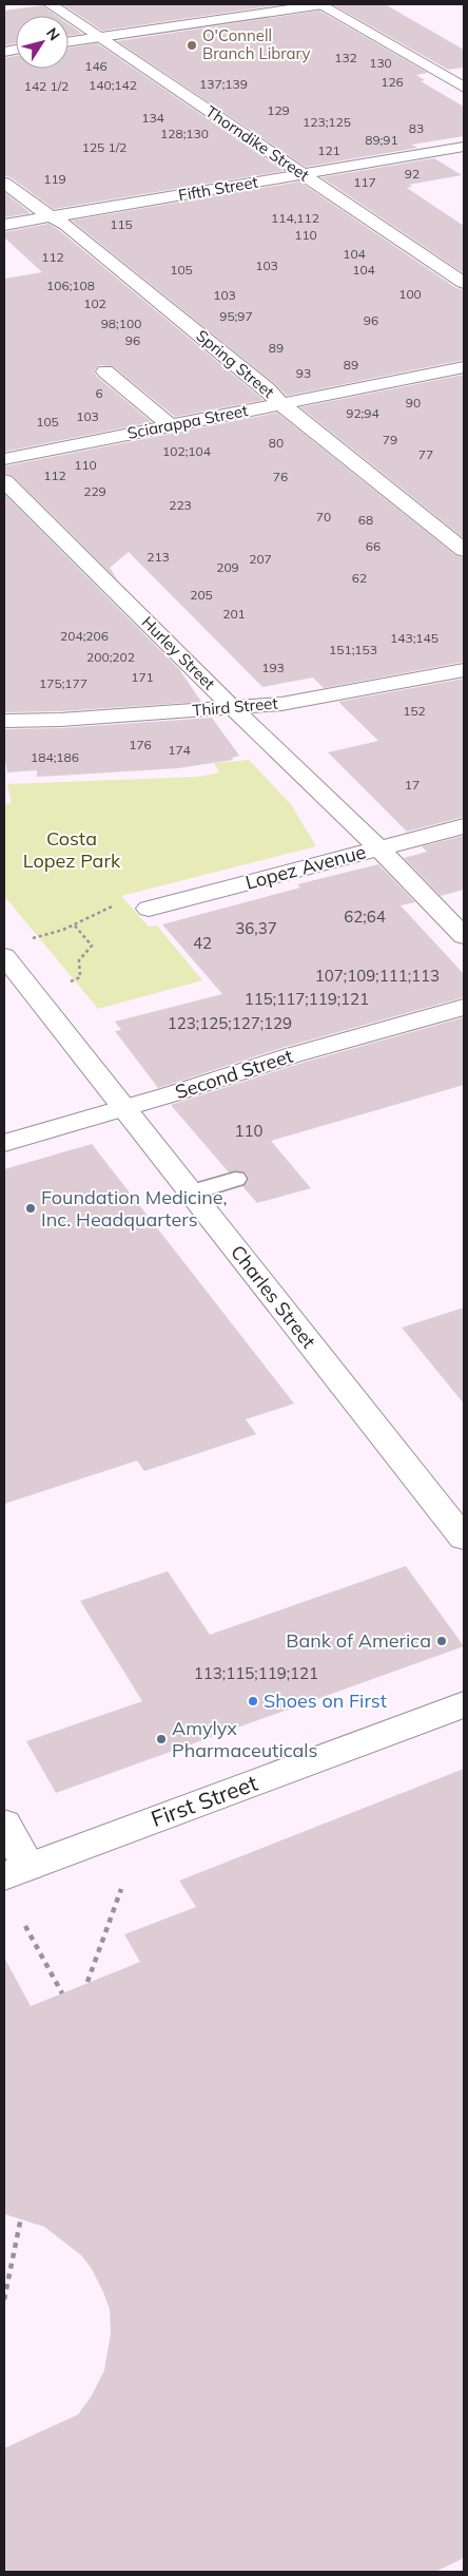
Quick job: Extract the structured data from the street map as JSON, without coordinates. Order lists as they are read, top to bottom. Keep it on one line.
{"streets":{"street":["Thorndike Street","Fifth Street","Spring Street","Sciarappa Street","Hurley Street","Third Street","Lopez Avenue","Second Street","Charles Street","First Street"]},"crossings":[["Thorndike Street","Fifth Street"],["Fifth Street","Spring Street"],["Spring Street","Sciarappa Street"],["Hurley Street","Third Street"],["Hurley Street","Lopez Avenue"],["Second Street","Charles Street"]],"parks":["Costa Lopez Park"],"places":["O'Connell Branch Library","Foundation Medicine, Inc. Headquarters","Bank of America","Shoes on First","Amylyx Pharmaceuticals"],"house_numbers":["132","130","146","126","137;139","140;142","142 1/2","129","134","123;125","83","128;130","89;91","125 1/2","121","92","119","117","114,112","115","110","104","112","103","105","104","106;108","100","103","102","95;97","96","98;100","96","89","89","93","6","90","92;94","103","105","79","80","102;104","77","110","112","76","229","223","70","68","66","213","207","209","62","205","201","204;206","143;145","151;153","200;202","193","171","175;177","152","176","174","184;186","17","62;64","36,37","42","107;109;111;113","115;117;119;121","123;125;127;129","110","113;115;119;121"],"north":"top right"}
